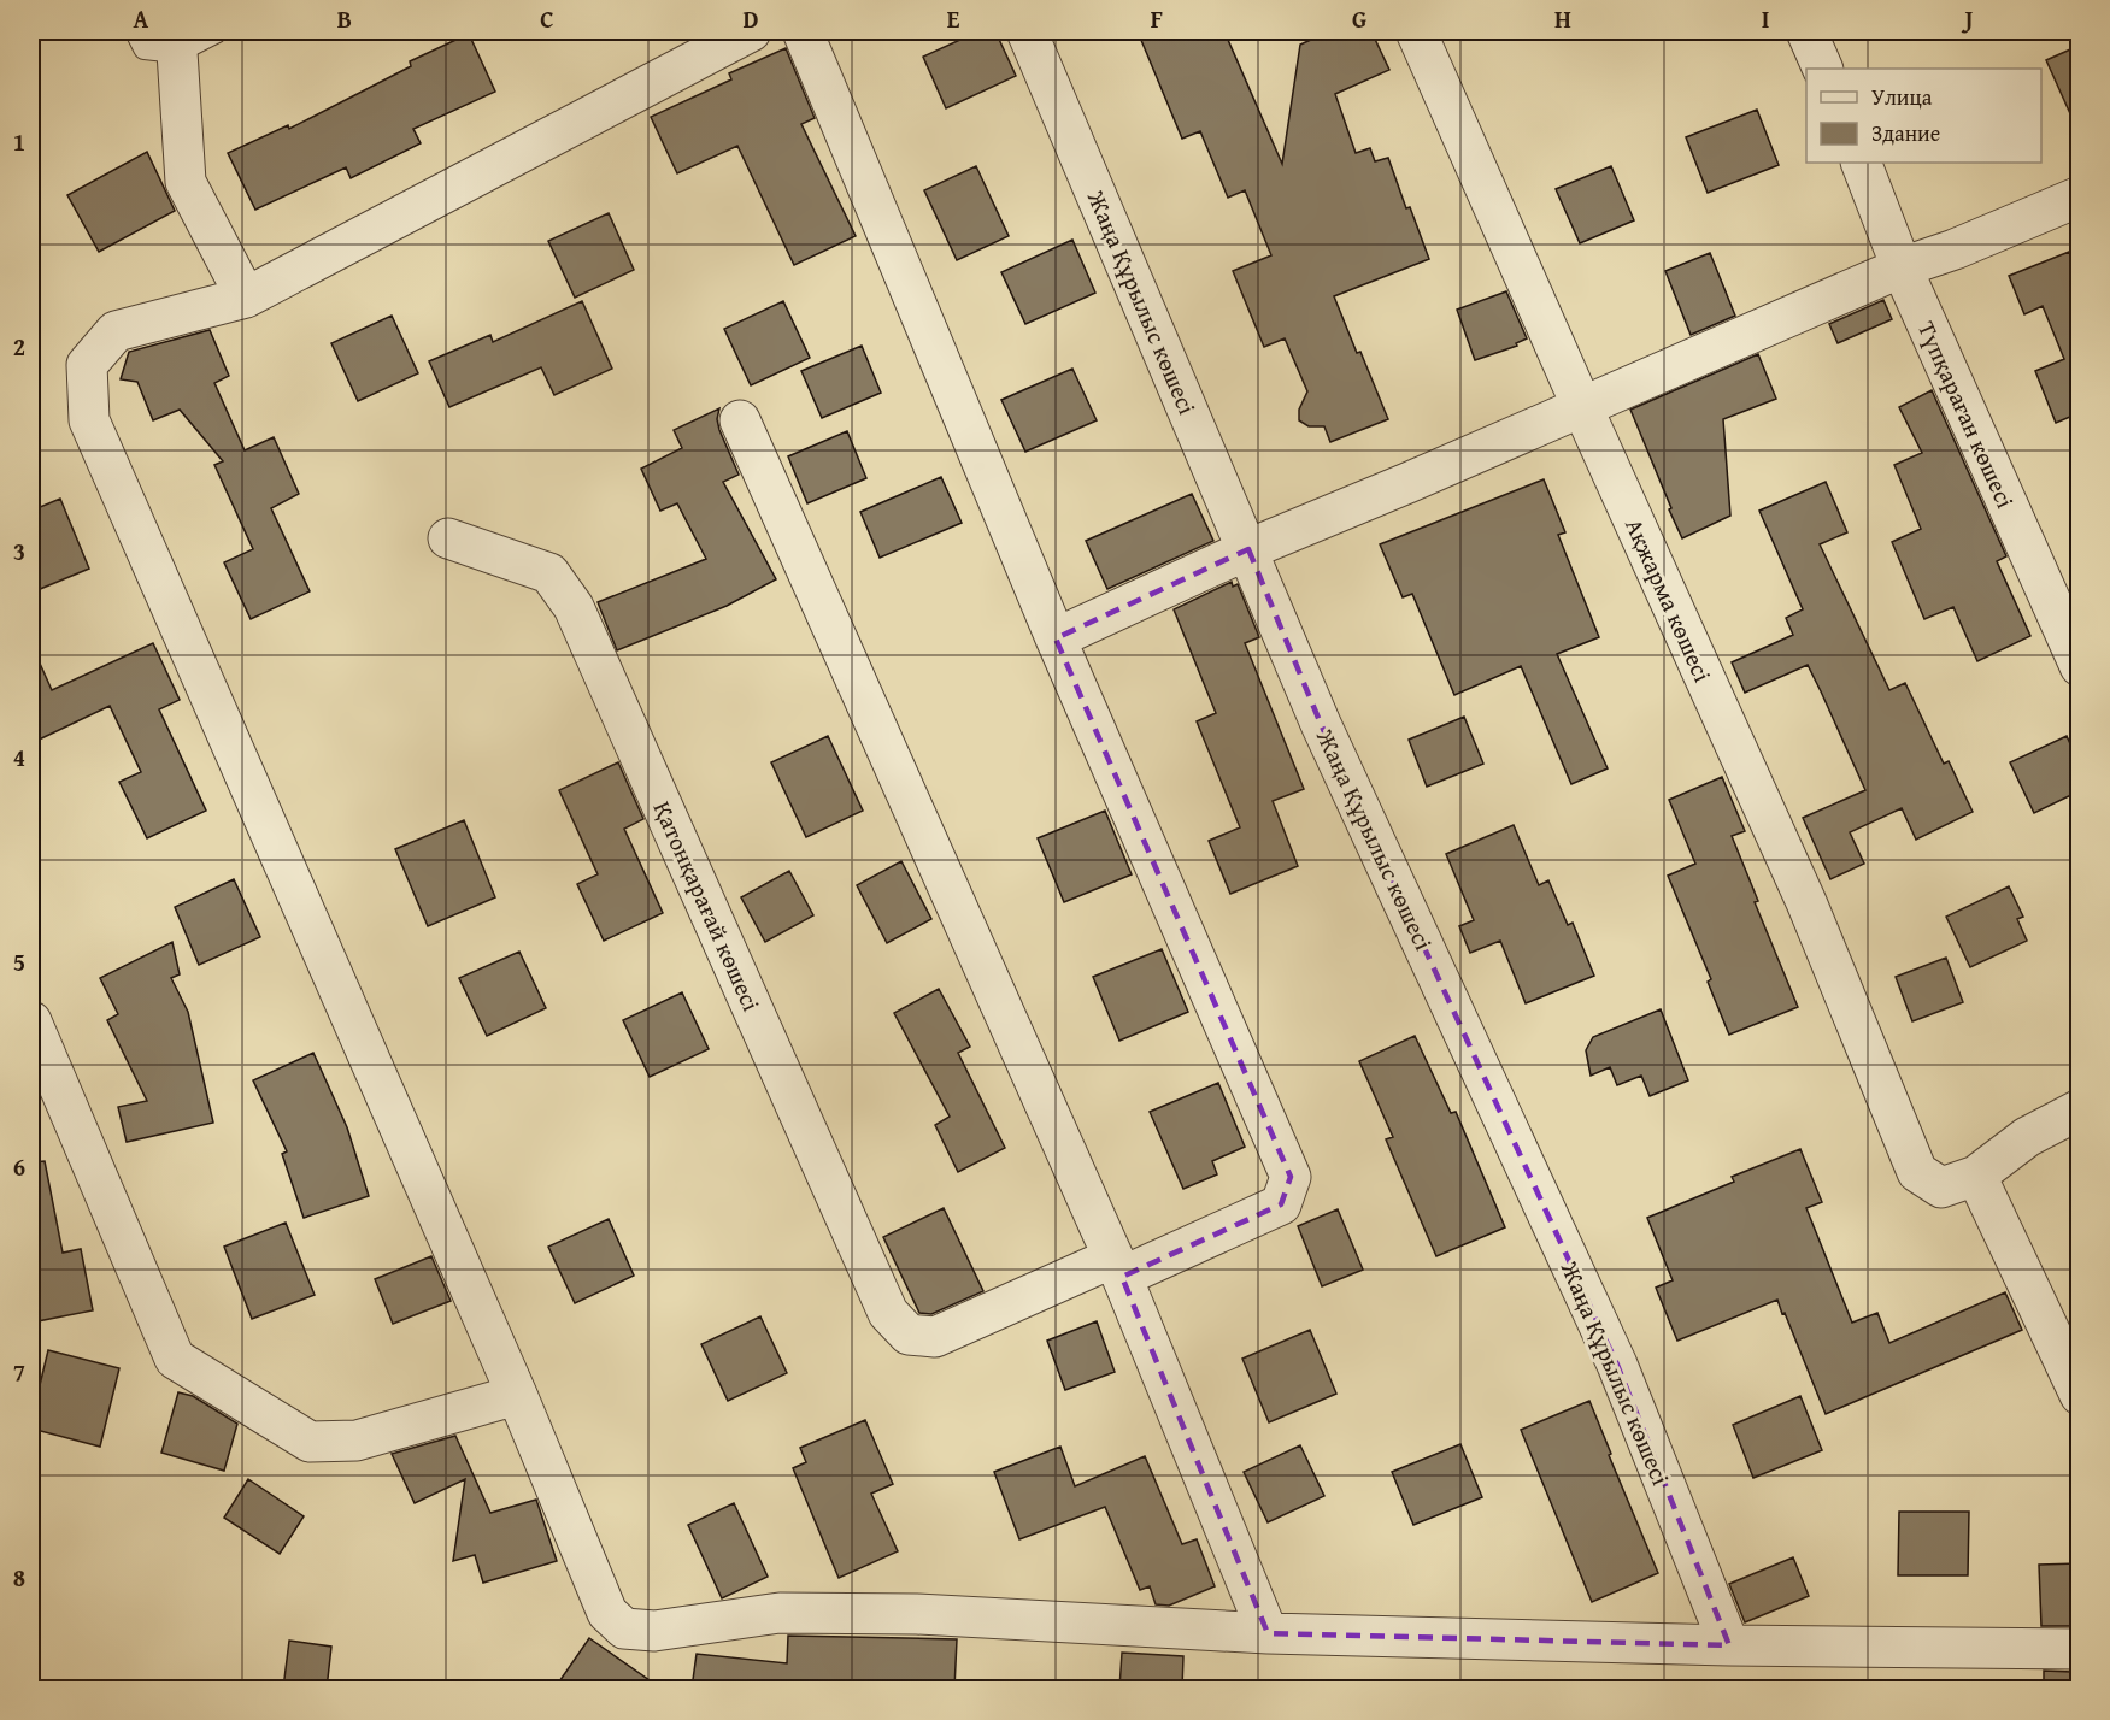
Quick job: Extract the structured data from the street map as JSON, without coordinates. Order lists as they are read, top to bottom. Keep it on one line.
{"streets":{"street":["Жаңа Құрылыс көшесі","Түпқараған көшесі","Ақжарма көшесі","Қатонқарағай көшесі"]},"legend":["Улица","Здание"],"grid":{"columns":["A","B","C","D","E","F","G","H","I","J"],"rows":["1","2","3","4","5","6","7","8"]}}
